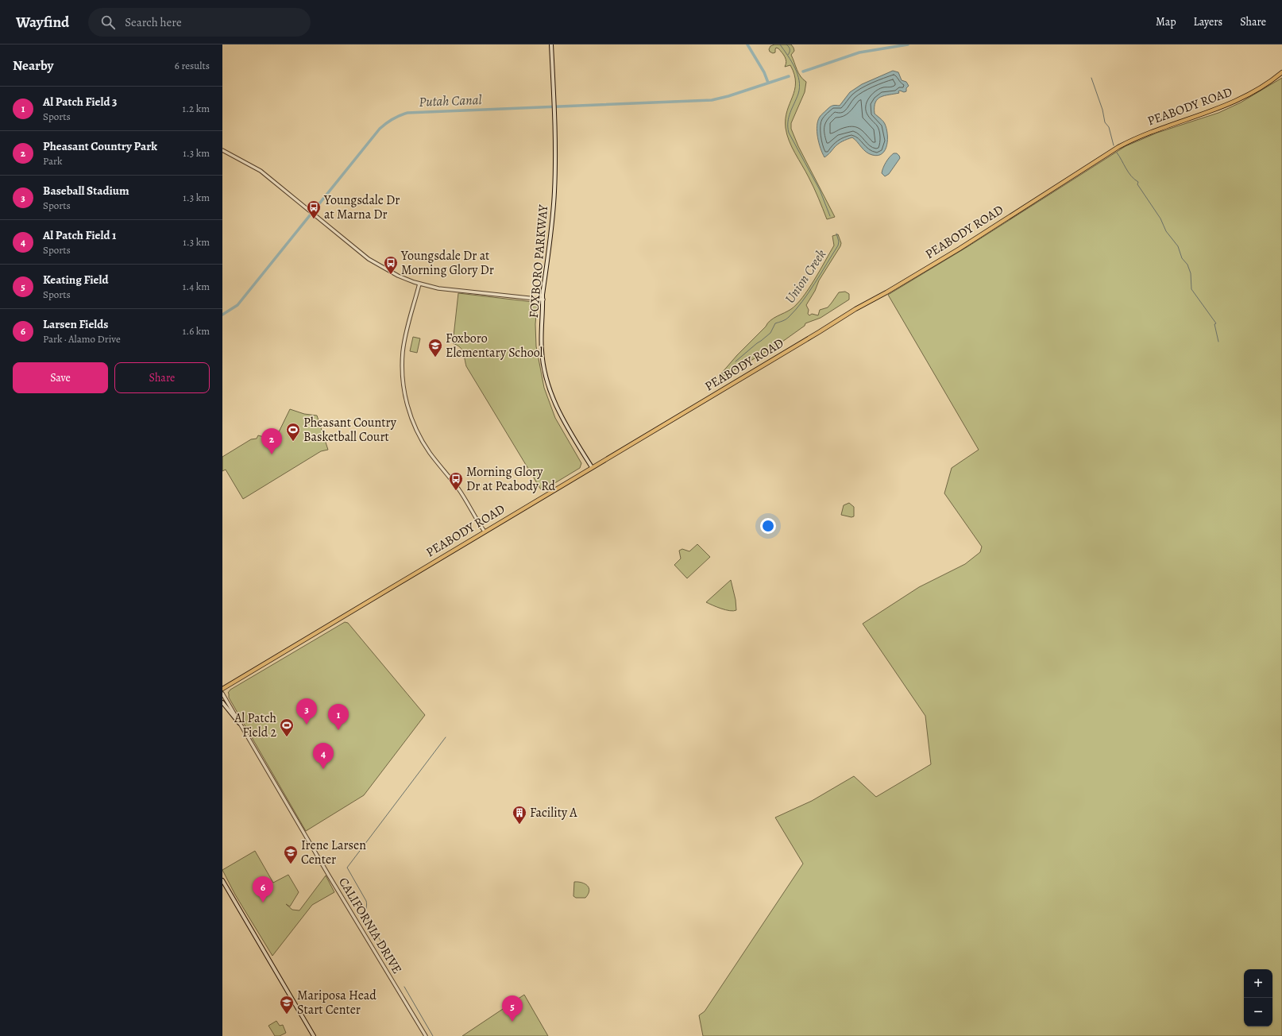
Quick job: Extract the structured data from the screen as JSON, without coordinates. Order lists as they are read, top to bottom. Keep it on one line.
{"streets":{"main road":["PEABODY ROAD","FOXBORO PARKWAY"],"street":["CALIFORNIA DRIVE"]},"crossings":[["PEABODY ROAD","FOXBORO PARKWAY"]],"water":["Putah Canal","Union Creek"],"places":{"bus stop":["Youngsdale Dr at Marna Dr","Youngsdale Dr at Morning Glory Dr","Morning Glory Dr at Peabody Rd"],"school or university":["Foxboro Elementary School","Irene Larsen Center","Mariposa Head Start Center"],"sports":["Pheasant Country Basketball Court","Al Patch Field 2"],"building":["Facility A"]},"page":{"header":"Wayfind","search":"Search here","nav":["Map","Layers","Share"],"heading":["Nearby","6 results"],"list":[{"mark":"1","name":"Al Patch Field 3","note":"Sports","value":"1.2 km"},{"mark":"2","name":"Pheasant Country Park","note":"Park","value":"1.3 km"},{"mark":"3","name":"Baseball Stadium","note":"Sports","value":"1.3 km"},{"mark":"4","name":"Al Patch Field 1","note":"Sports","value":"1.3 km"},{"mark":"5","name":"Keating Field","note":"Sports","value":"1.4 km"},{"mark":"6","name":"Larsen Fields","note":"Park · Alamo Drive","value":"1.6 km"}],"buttons":["Save","Share"],"pins":["2","3","1","4","6","5"],"map_buttons":["+","−"]}}
